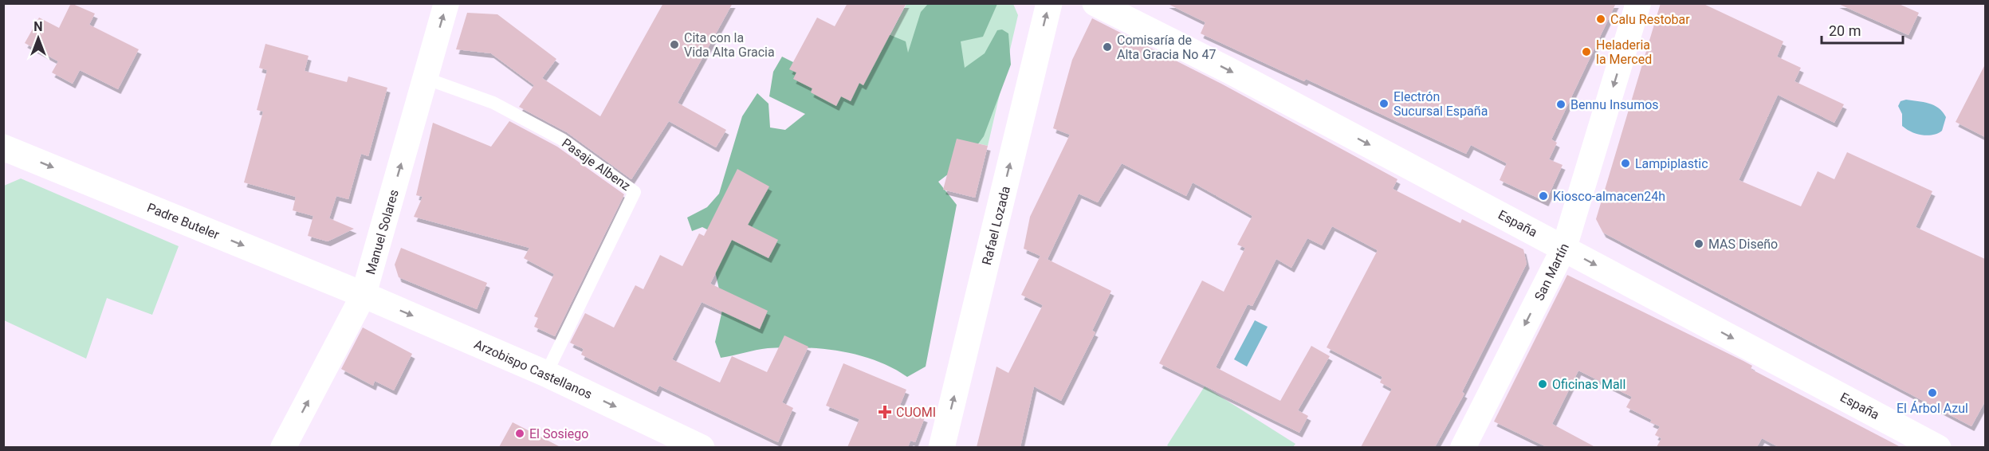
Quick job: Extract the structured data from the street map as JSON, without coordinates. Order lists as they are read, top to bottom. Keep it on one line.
{"streets":{"street":["Padre Buteler","España","Rafael Lozada","Manuel Solares","San Martín","Arzobispo Castellanos"],"lane":["Pasaje Albenz"]},"crossings":[["Pasaje Albenz","Manuel Solares"],["Pasaje Albenz","Arzobispo Castellanos"],["Padre Buteler","Manuel Solares"],["Padre Buteler","Arzobispo Castellanos"],["España","San Martín"],["Manuel Solares","Arzobispo Castellanos"]],"one_way":["Padre Buteler","España","Rafael Lozada","Manuel Solares","San Martín","Arzobispo Castellanos"],"places":{"other":["Calu Restobar","Cita con la Vida Alta Gracia","Comisaría de Alta Gracia No 47","Heladeria la Merced","Electrón Sucursal España","Bennu Insumos","Lampiplastic","Kiosco-almacen24h","MAS Diseño","Oficinas Mall","El Árbol Azul","El Sosiego"],"health":["CUOMI"]},"scale_bar":"20 m","north":"top"}
